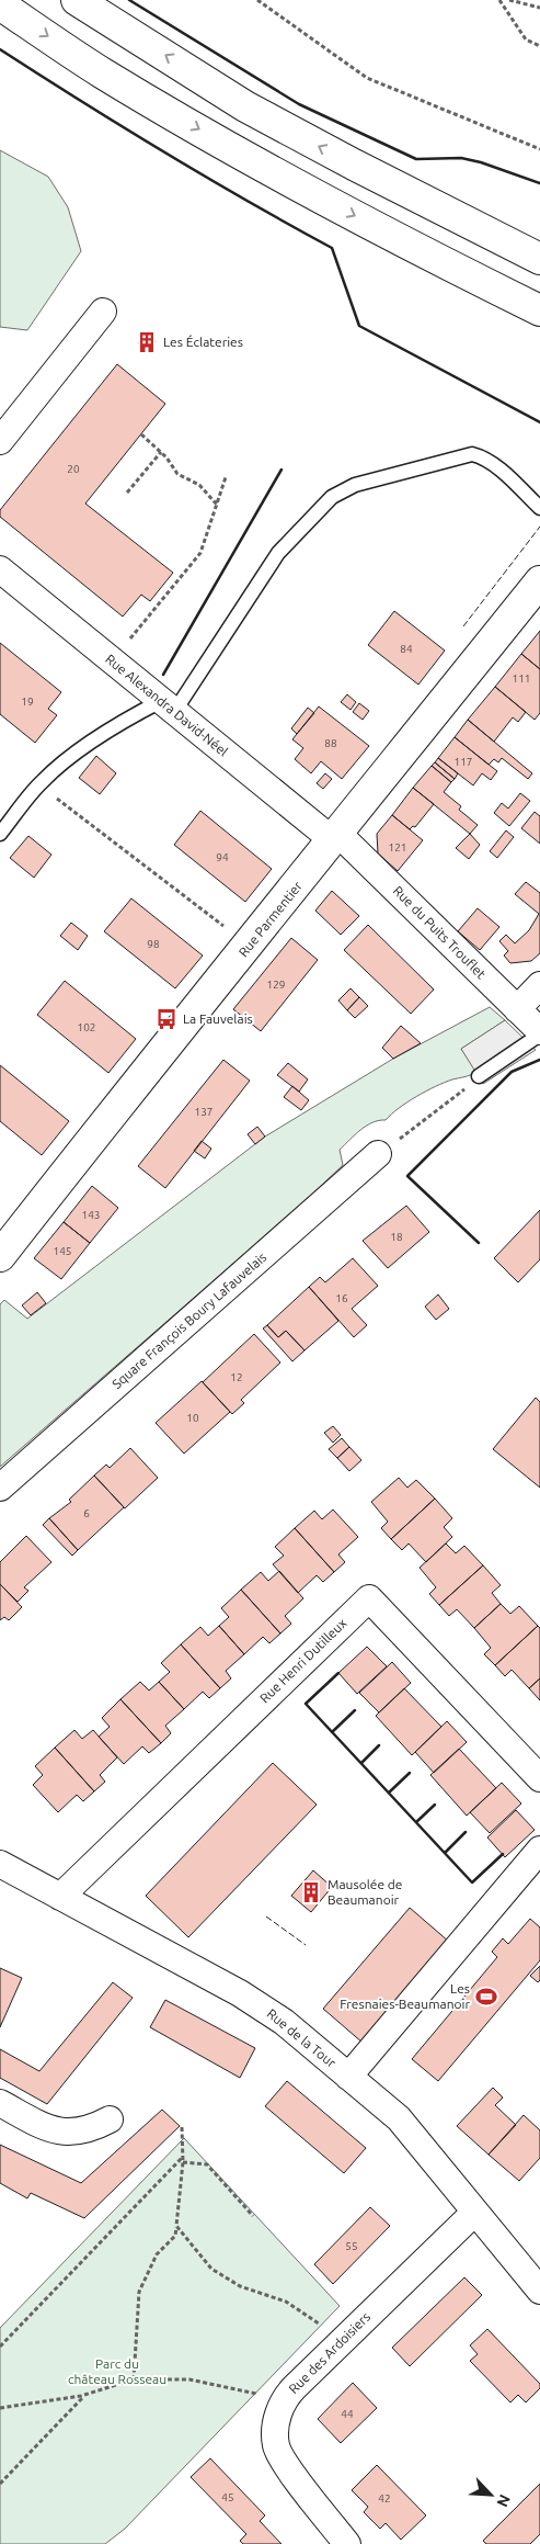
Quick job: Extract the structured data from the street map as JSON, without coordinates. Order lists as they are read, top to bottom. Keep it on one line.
{"streets":{"main road":["Rue Parmentier"],"street":["Rue Alexandra David-Néel","Rue du Puits Trouflet","Square François Boury Lafauvelais","Rue Henri Dutilleux","Rue de la Tour","Rue des Ardoisiers"]},"crossings":[["Rue Alexandra David-Néel","Rue Parmentier"],["Rue Alexandra David-Néel","Rue du Puits Trouflet"],["Rue Parmentier","Rue du Puits Trouflet"],["Rue Henri Dutilleux","Rue de la Tour"],["Rue de la Tour","Rue des Ardoisiers"]],"parks":["Parc du château Rosseau"],"places":{"building":["Les Éclateries","Mausolée de Beaumanoir"],"bus stop":["La Fauvelais"],"sports":["Les Fresnaies-Beaumanoir"]},"house_numbers":["20","84","111","19","88","117","121","94","98","129","102","137","143","18","145","16","12","10","6","55","44","45","42"],"north":"bottom right"}
